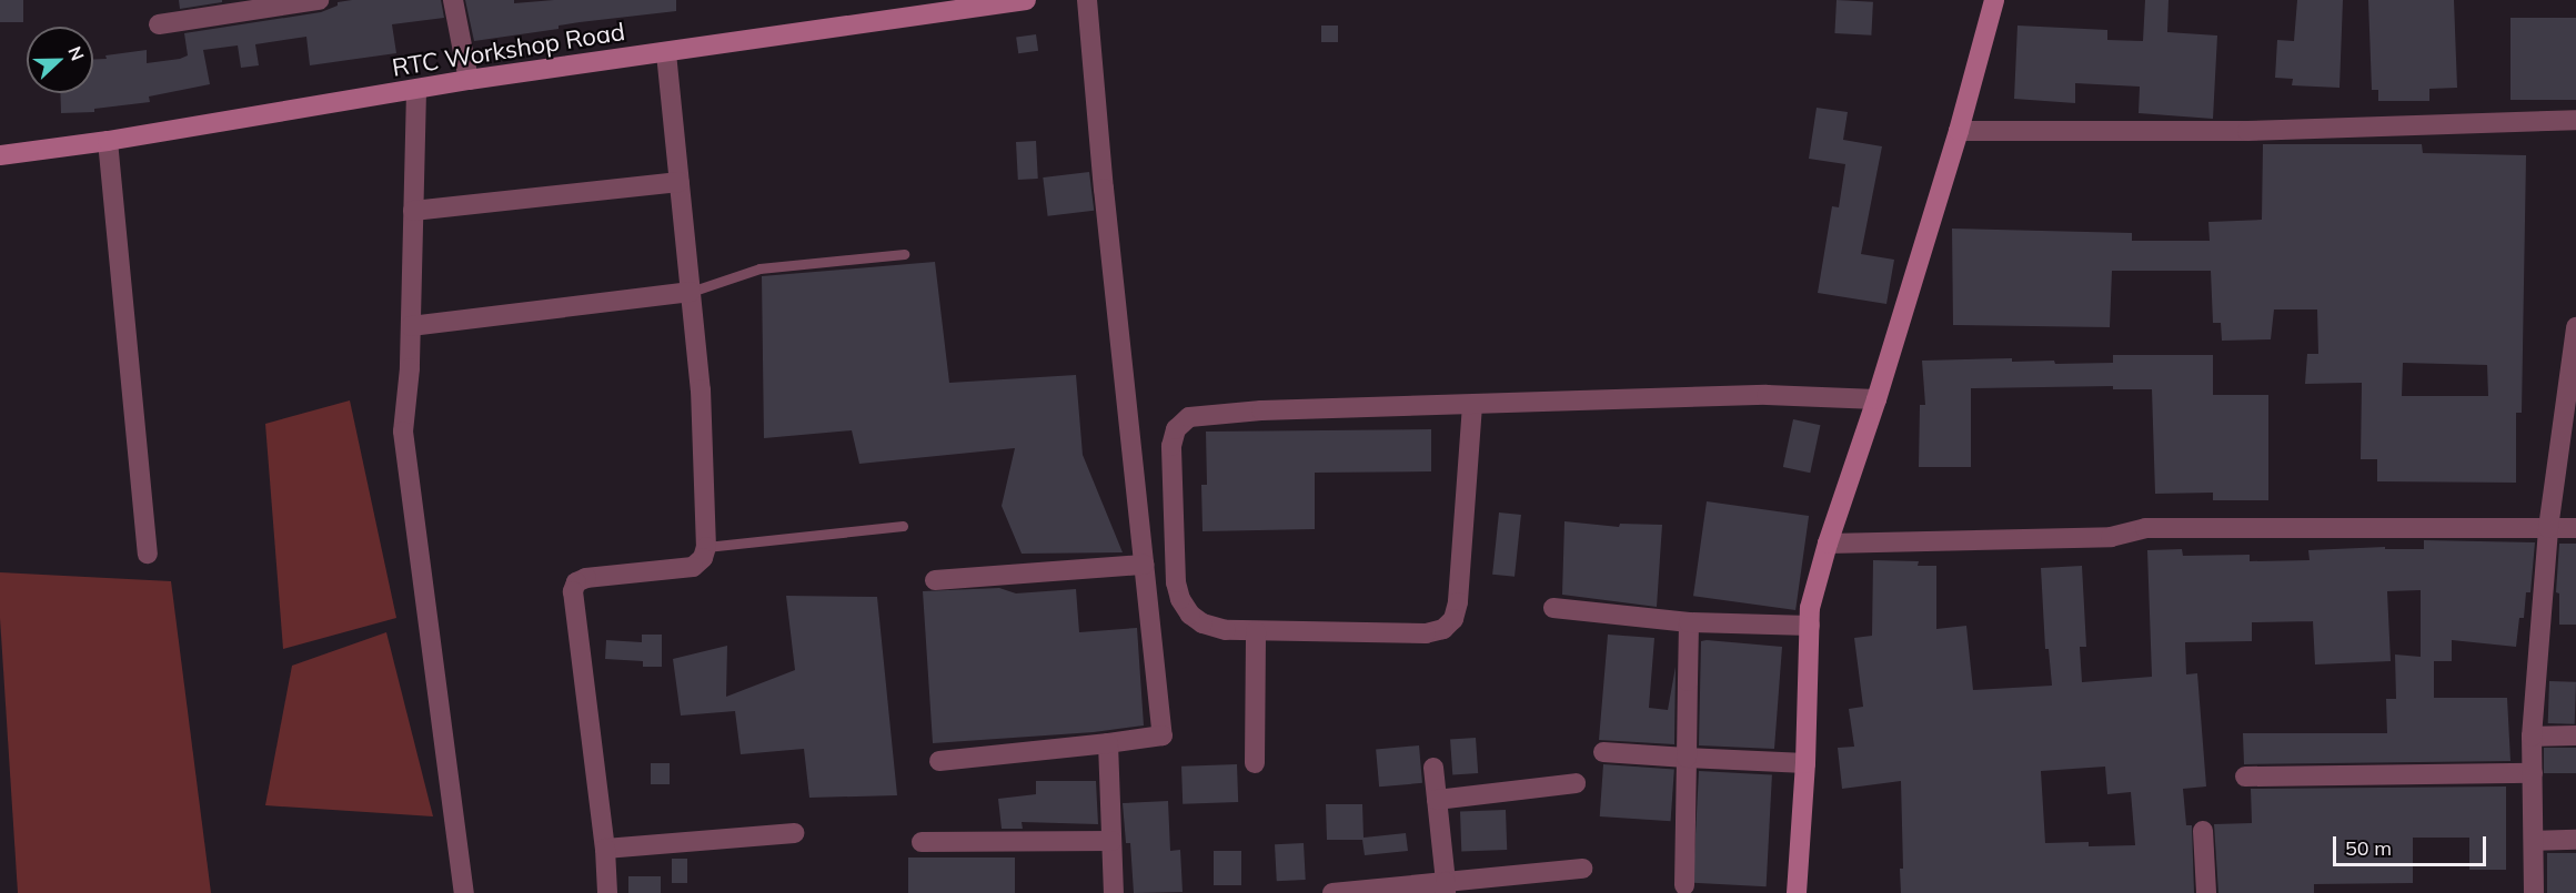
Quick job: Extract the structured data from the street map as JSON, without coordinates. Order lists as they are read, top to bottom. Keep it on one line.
{"streets":{"street":["RTC Workshop Road"]},"scale_bar":"50 m","north":"right"}
